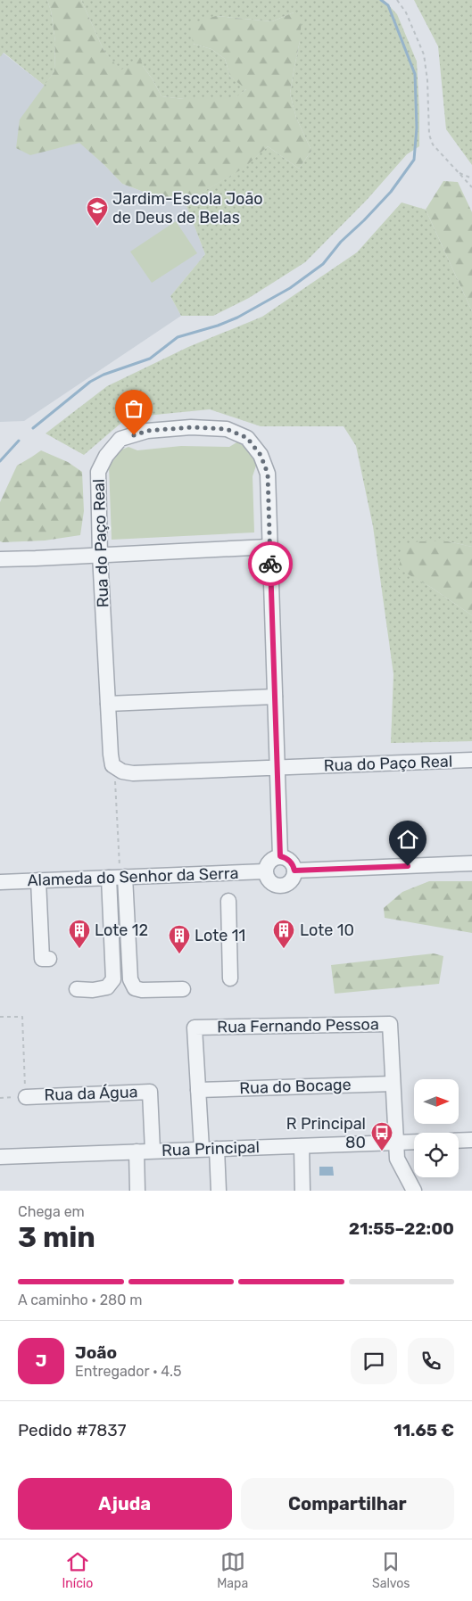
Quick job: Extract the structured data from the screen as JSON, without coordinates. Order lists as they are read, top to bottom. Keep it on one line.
{"streets":{"street":["Rua do Paço Real","Alameda do Senhor da Serra","Rua Fernando Pessoa","Rua do Bocage","Rua da Água","Rua Principal"]},"crossings":[["Rua do Paço Real","Alameda do Senhor da Serra"],["Rua Fernando Pessoa","Rua do Bocage"],["Rua Fernando Pessoa","Rua Principal"],["Rua da Água","Rua Principal"]],"places":{"school or university":["Jardim-Escola João de Deus de Belas"],"building":["Lote 12","Lote 10","Lote 11"],"bus stop":["R Principal 80"]},"north":"right","page":{"heading":["3 min","Chega em","21:55–22:00"],"panel":["João","Entregador · 4.5","Pedido #7837","11.65 €"],"bar":"A caminho · 280 m","round":"J","buttons":["Ajuda","Compartilhar"],"tabs":["Início","Mapa","Salvos"]}}
